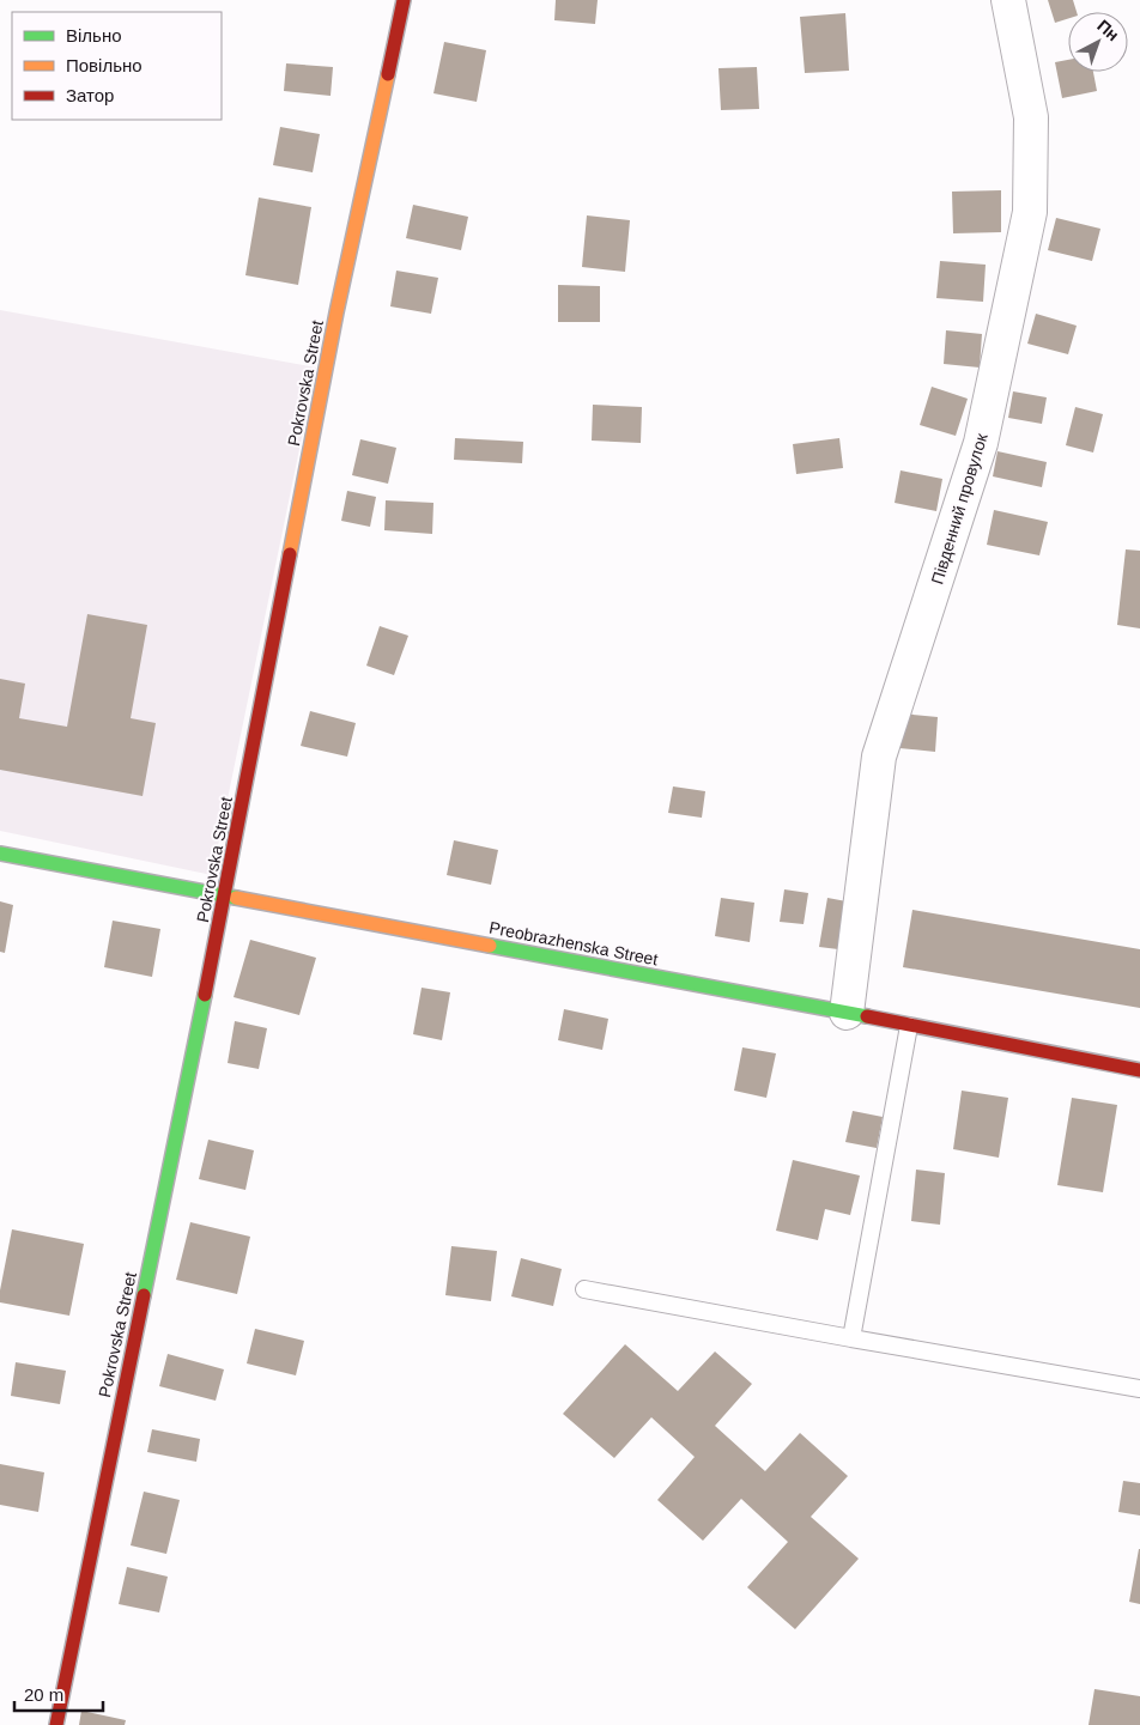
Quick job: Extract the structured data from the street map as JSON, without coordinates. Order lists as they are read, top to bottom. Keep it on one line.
{"streets":{"street":["Pokrovska Street","Південний провулок","Preobrazhenska Street"]},"crossings":[["Pokrovska Street","Preobrazhenska Street"],["Південний провулок","Preobrazhenska Street"]],"legend":["Вільно","Повільно","Затор"],"scale_bar":"20 m","north":"top right"}
